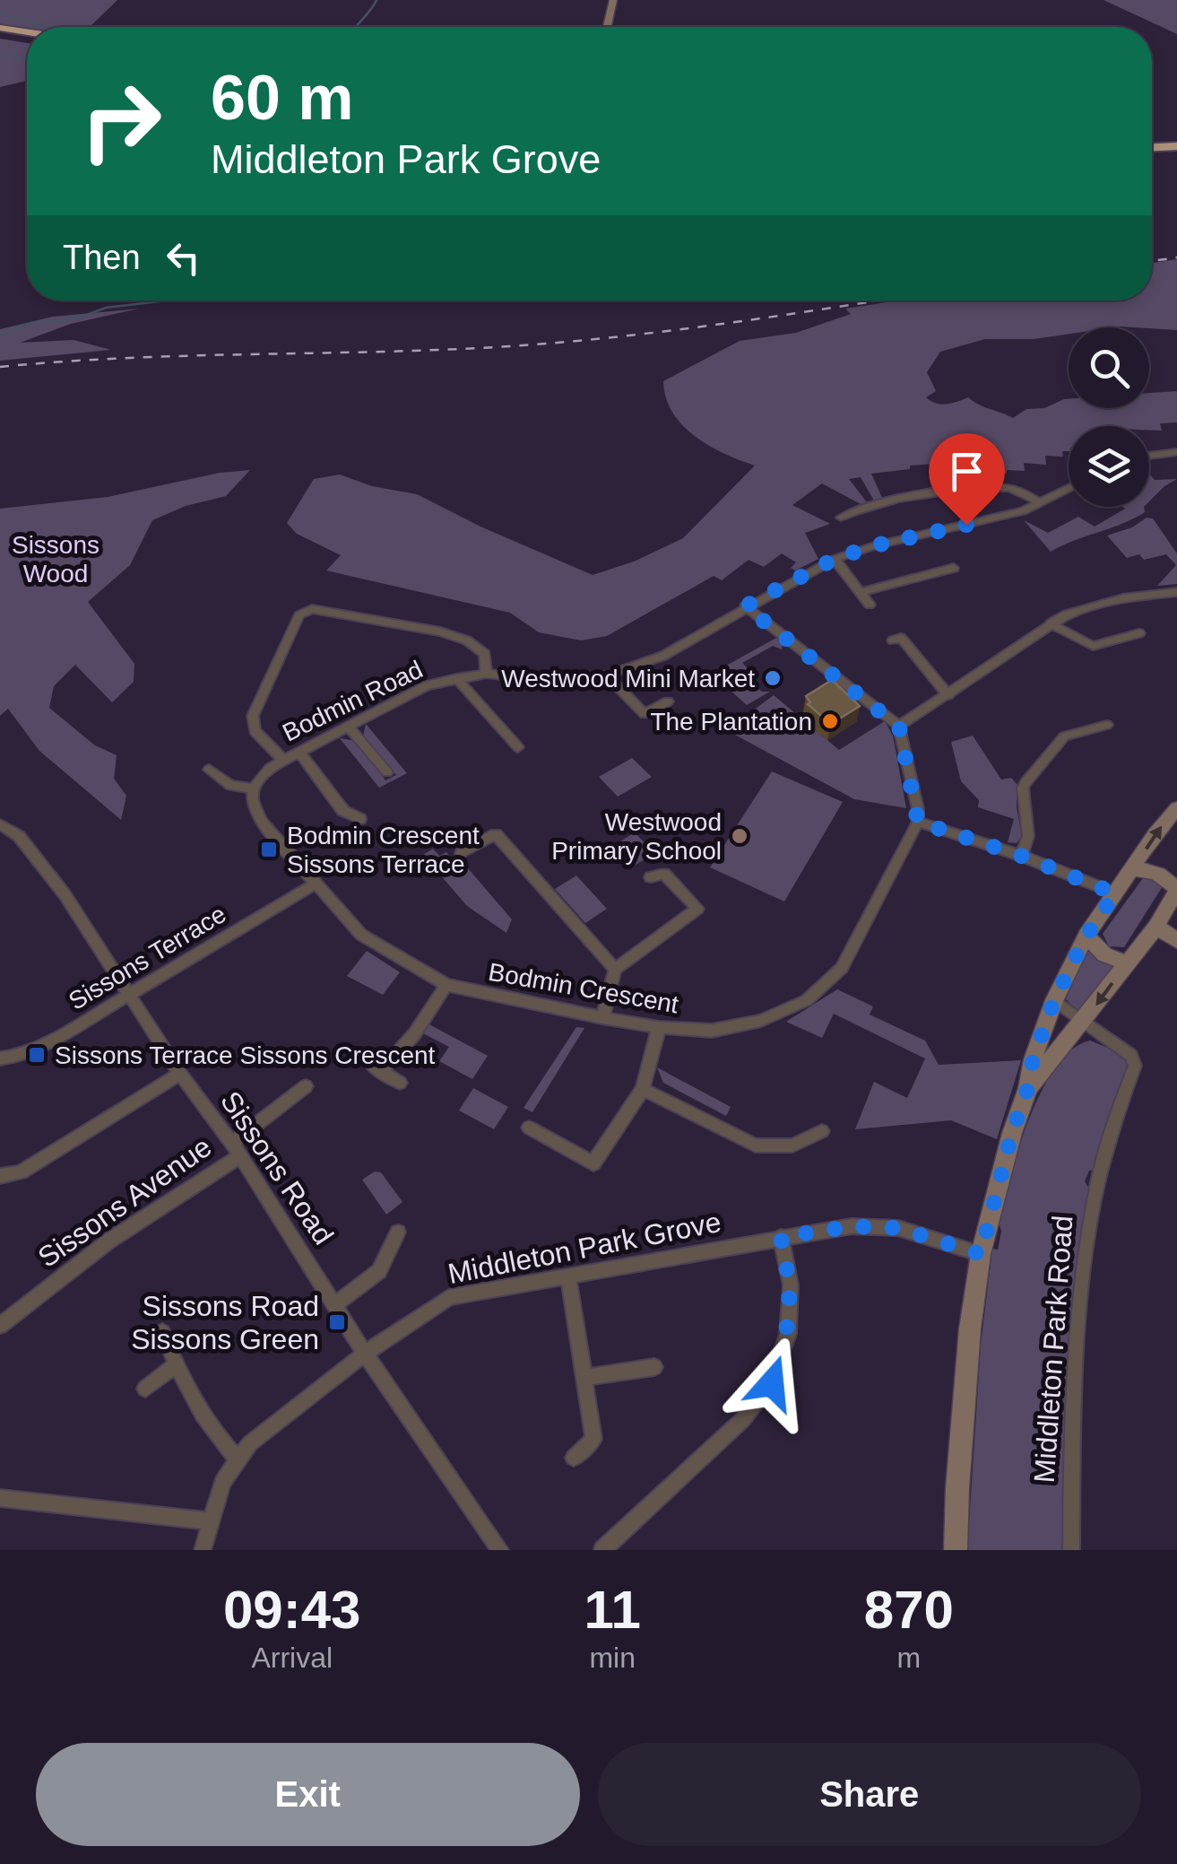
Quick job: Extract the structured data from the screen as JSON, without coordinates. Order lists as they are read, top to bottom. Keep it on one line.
{"streets":{"street":["Bodmin Road","Sissons Terrace","Bodmin Crescent","Sissons Road","Sissons Avenue","Middleton Park Grove","Middleton Park Road"]},"crossings":[["Bodmin Road","Bodmin Crescent"],["Sissons Terrace","Bodmin Crescent"],["Sissons Terrace","Sissons Road"],["Sissons Road","Sissons Avenue"],["Sissons Road","Middleton Park Grove"]],"parks":["Sissons Wood"],"places":{"other":["Westwood Mini Market","The Plantation","Westwood Primary School"],"transit":["Bodmin Crescent Sissons Terrace","Sissons Terrace Sissons Crescent","Sissons Road Sissons Green"]},"page":{"turn":["60 m","Middleton Park Grove"],"then":"Then","eta":["09:43","Arrival","11","min","870","m"],"buttons":["Exit","Share"]}}
